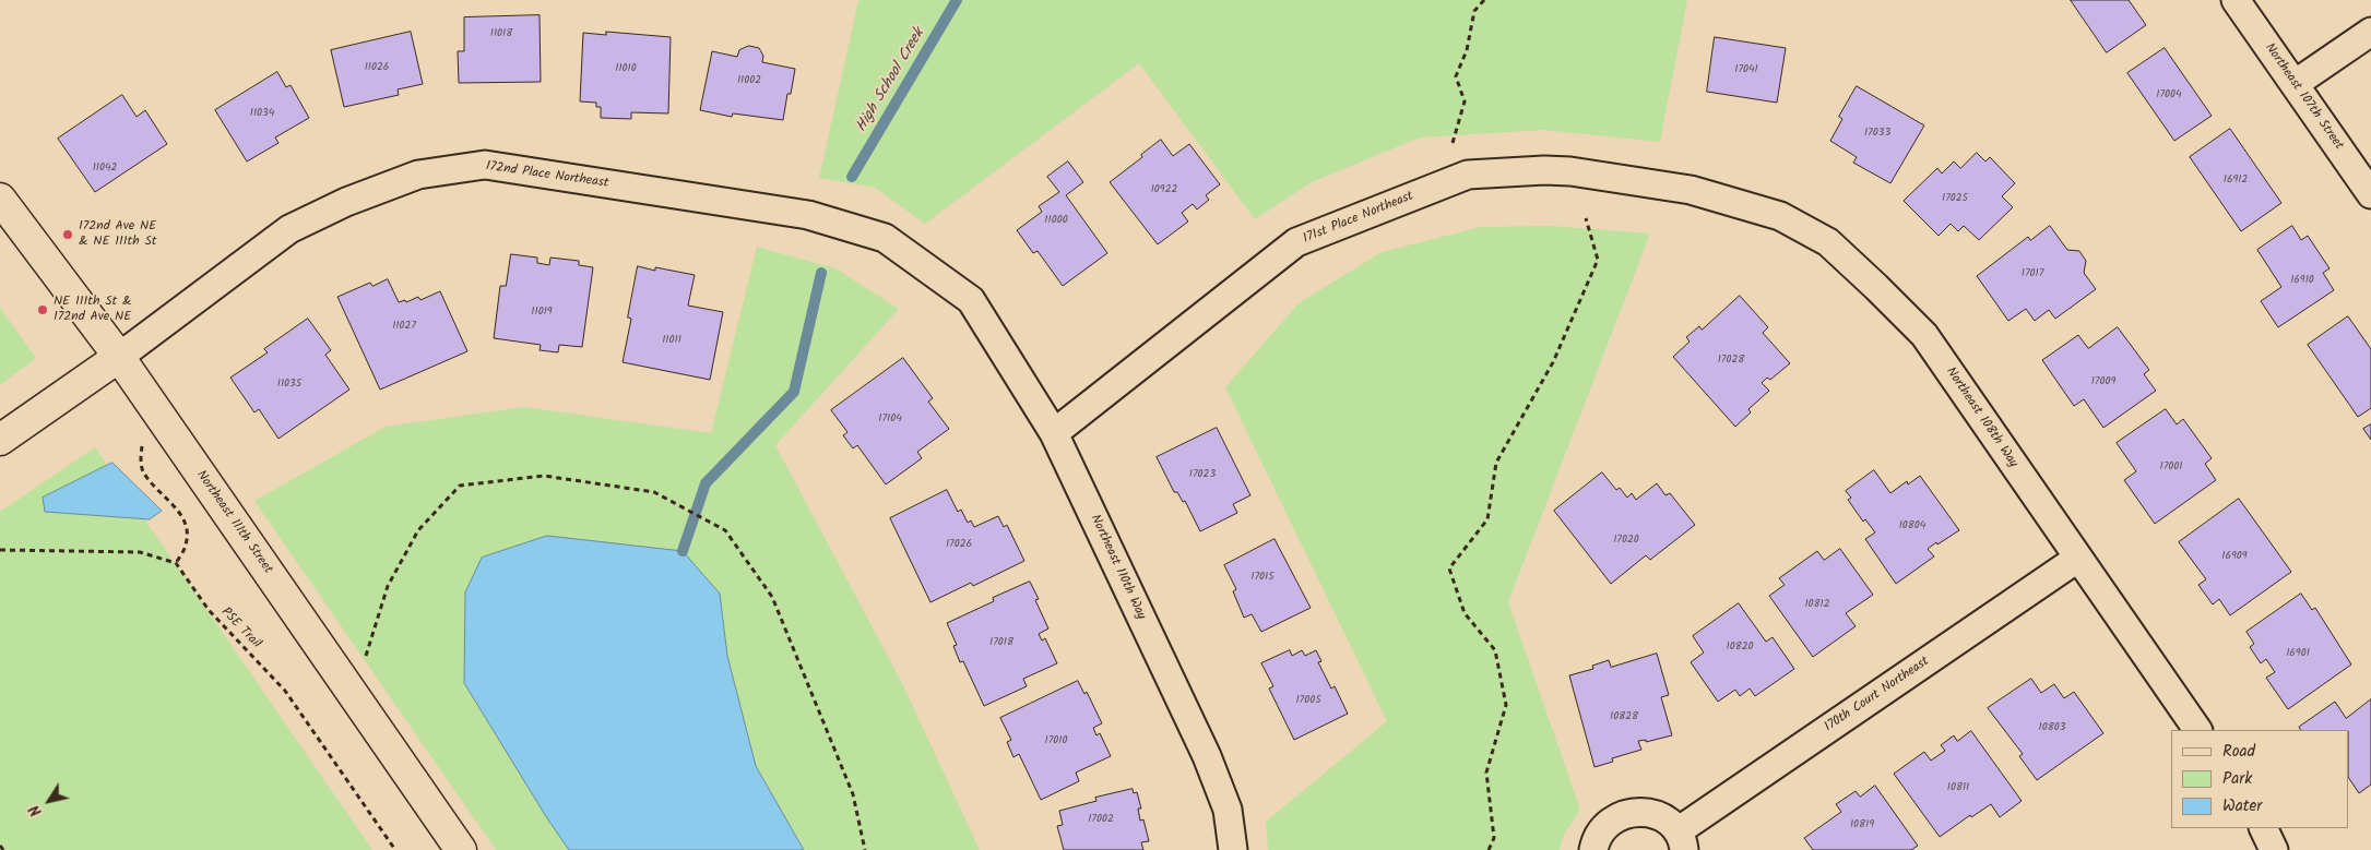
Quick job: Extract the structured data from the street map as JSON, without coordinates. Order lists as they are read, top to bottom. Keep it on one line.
{"streets":{"street":["Northeast 107th Street","172nd Place Northeast","171st Place Northeast","Northeast 108th Way","Northeast 111th Street","Northeast 110th Way","170th Court Northeast"],"path":["PSE Trail"]},"crossings":[["172nd Place Northeast","Northeast 111th Street"],["172nd Place Northeast","Northeast 110th Way"],["171st Place Northeast","Northeast 108th Way"],["171st Place Northeast","Northeast 110th Way"],["Northeast 108th Way","170th Court Northeast"]],"water":["High School Creek"],"places":["172nd Ave NE & NE 111th St","NE 111th St & 172nd Ave NE"],"house_numbers":["11018","11026","11010","17041","11002","17004","11034","17033","11042","16912","10922","17025","11000","17017","16910","11019","11027","11011","17028","17009","11035","17104","17001","17023","10804","17020","17026","16909","17015","10812","17018","10820","16901","17005","10828","10803","17010","10811","17002","10819"],"legend":["Road","Park","Water"],"north":"bottom left"}
